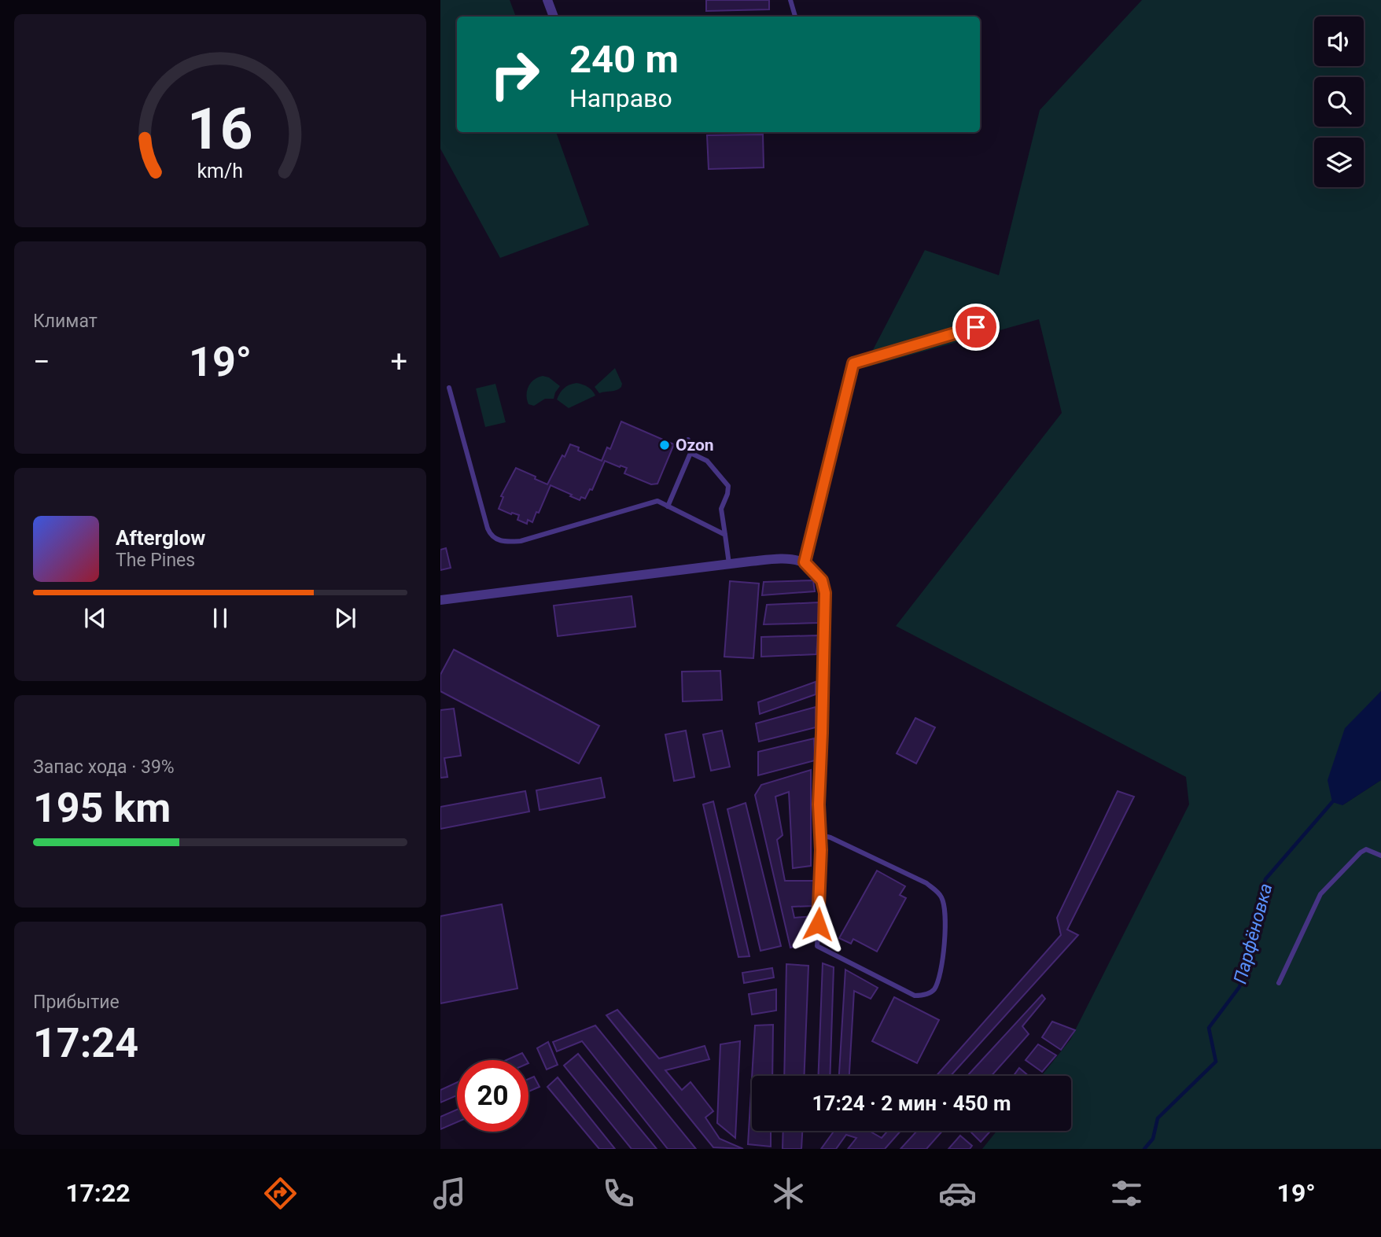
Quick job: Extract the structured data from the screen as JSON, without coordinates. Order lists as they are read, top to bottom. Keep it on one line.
{"water":["Парфёновка"],"places":["Ozon"],"page":{"turn":["240 m","Направо"],"tile":["Климат",["Запас хода · 39%","195 km"],["Прибытие","17:24"]],"heat":["−","19°","+"],"song":["Afterglow","The Pines"],"limit":"20","trip":"17:24 · 2 мин · 450 m","tabs":["17:22","19°"],"gauge":["16","km/h"]}}
